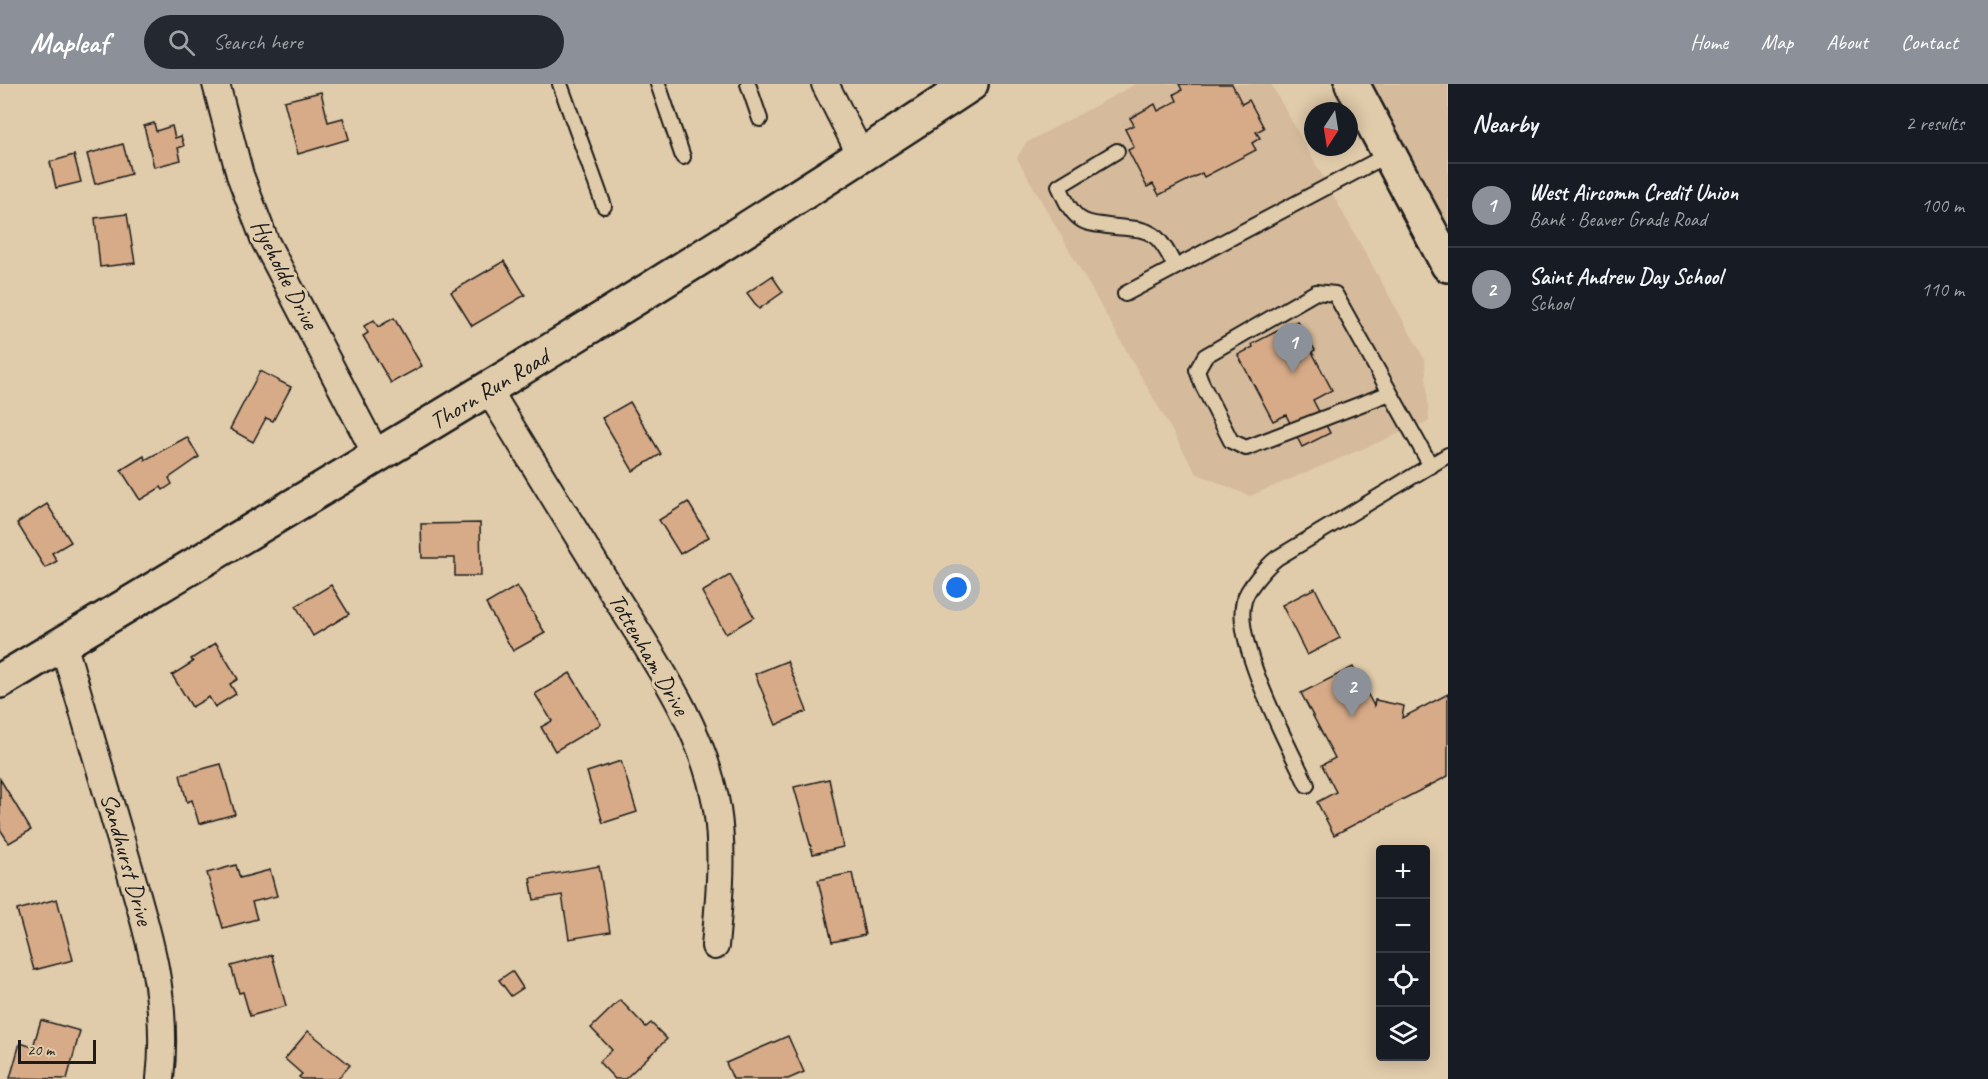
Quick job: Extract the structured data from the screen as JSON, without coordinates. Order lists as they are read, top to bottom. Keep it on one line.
{"streets":{"street":["Hyeholde Drive","Thorn Run Road","Tottenham Drive","Sandhurst Drive"]},"crossings":[["Hyeholde Drive","Thorn Run Road"],["Thorn Run Road","Tottenham Drive"],["Thorn Run Road","Sandhurst Drive"]],"scale_bar":"20 m","north":"bottom","page":{"header":"Mapleaf","search":"Search here","nav":["Home","Map","About","Contact"],"heading":["Nearby","2 results"],"list":[{"mark":"1","name":"West Aircomm Credit Union","note":"Bank · Beaver Grade Road","value":"100 m"},{"mark":"2","name":"Saint Andrew Day School","note":"School","value":"110 m"}],"pins":["1","2"],"map_buttons":["+","−"],"scale":"20 m"}}
